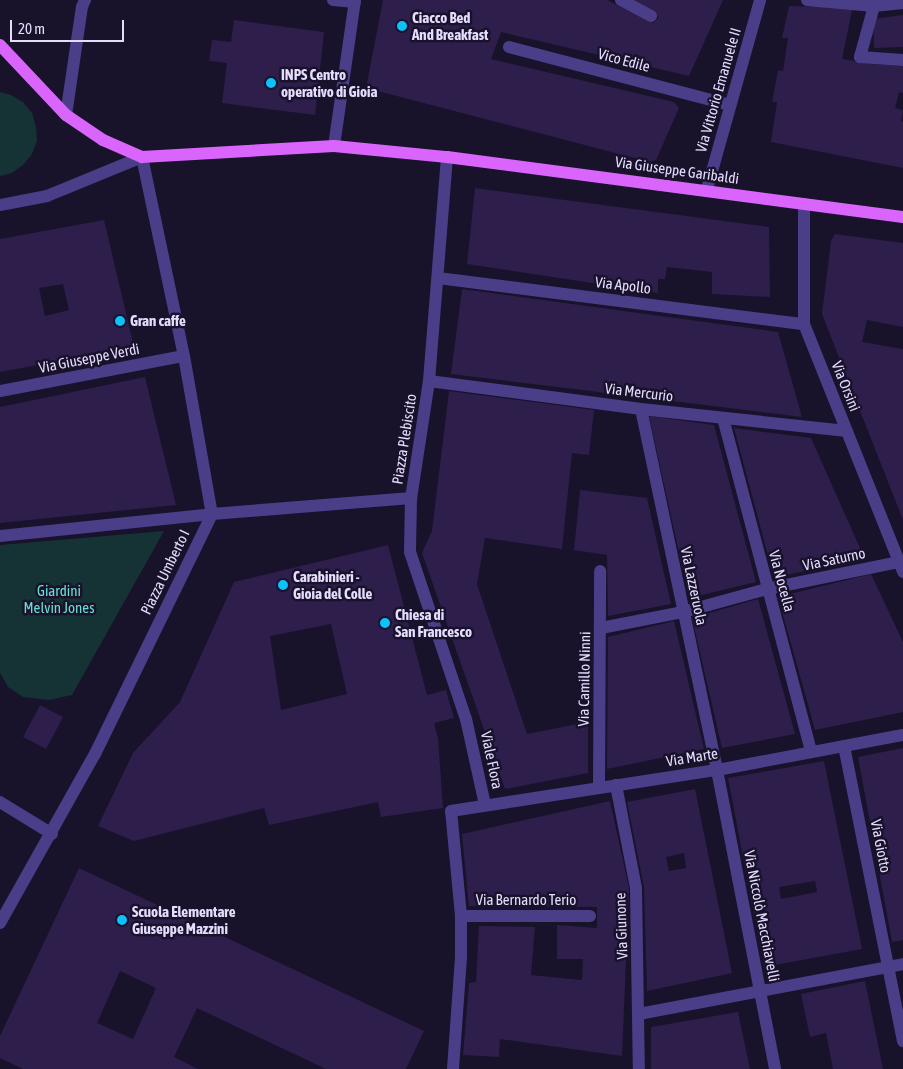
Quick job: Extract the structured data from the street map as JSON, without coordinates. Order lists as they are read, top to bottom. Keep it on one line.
{"streets":{"main road":["Via Giuseppe Garibaldi"],"street":["Vico Edile","Via Vittorio Emanuele II","Via Apollo","Via Giuseppe Verdi","Via Orsini","Via Mercurio","Piazza Plebiscito","Via Saturno","Piazza Umberto I","Via Nocella","Via Lazzeruola","Via Camillo Ninni","Via Marte","Viale Flora","Via Giotto","Via Bernardo Terio","Via Niccolò Macchiavelli","Via Giunone"]},"crossings":[["Vico Edile","Via Vittorio Emanuele II"],["Via Vittorio Emanuele II","Via Giuseppe Garibaldi"],["Via Giuseppe Garibaldi","Via Orsini"],["Via Giuseppe Garibaldi","Piazza Plebiscito"],["Via Apollo","Via Orsini"],["Via Apollo","Piazza Plebiscito"],["Via Orsini","Via Mercurio"],["Via Orsini","Via Saturno"],["Via Mercurio","Piazza Plebiscito"],["Via Mercurio","Via Nocella"],["Via Mercurio","Via Lazzeruola"],["Piazza Plebiscito","Piazza Umberto I"],["Piazza Plebiscito","Viale Flora"],["Via Saturno","Via Nocella"],["Via Saturno","Via Lazzeruola"],["Via Saturno","Via Camillo Ninni"],["Via Nocella","Via Marte"],["Via Lazzeruola","Via Marte"],["Via Lazzeruola","Via Niccolò Macchiavelli"],["Via Camillo Ninni","Via Marte"],["Via Marte","Viale Flora"],["Via Marte","Via Giotto"],["Via Marte","Via Niccolò Macchiavelli"],["Via Marte","Via Giunone"],["Viale Flora","Via Bernardo Terio"]],"parks":["Giardini Melvin Jones"],"places":["Ciacco Bed And Breakfast","INPS Centro operativo di Gioia","Gran caffe","Carabinieri - Gioia del Colle","Chiesa di San Francesco","Scuola Elementare Giuseppe Mazzini"],"scale_bar":"20 m"}
